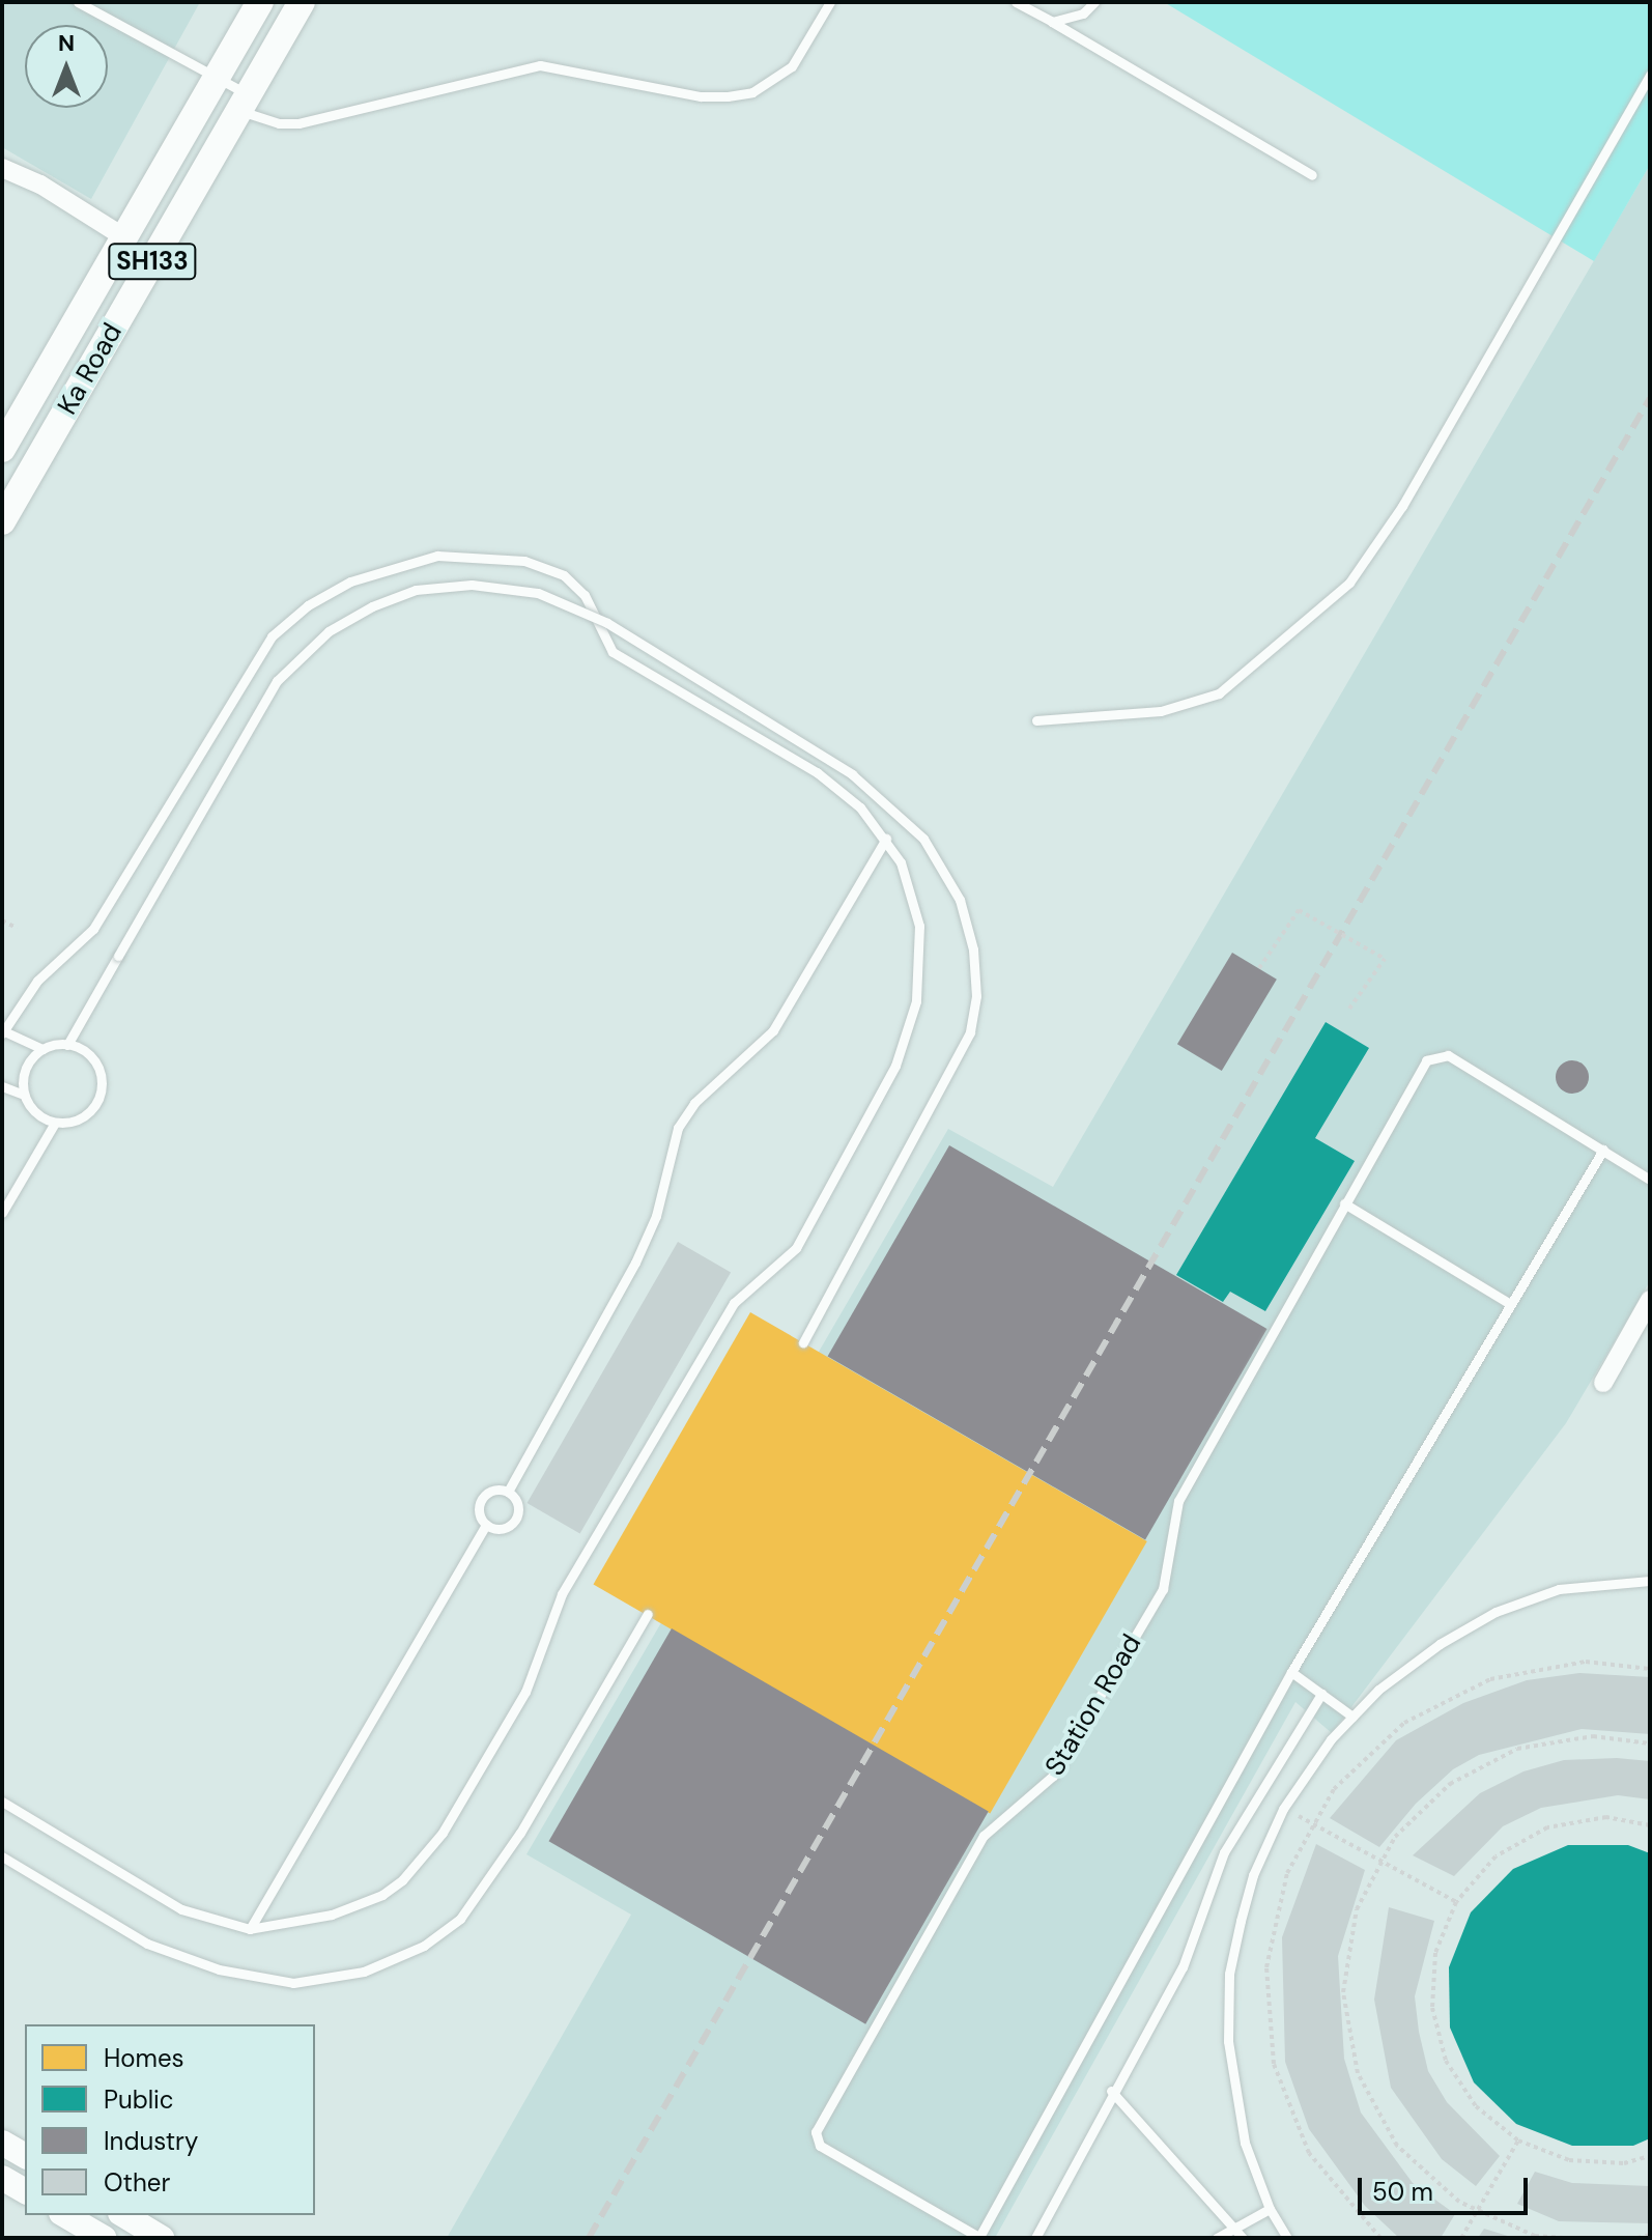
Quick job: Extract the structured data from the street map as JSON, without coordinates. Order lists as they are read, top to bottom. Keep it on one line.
{"streets":{"main road":["SH133","Ka Road"],"lane":["Station Road"]},"legend":["Homes","Public","Industry","Other"],"scale_bar":"50 m","north":"top"}
